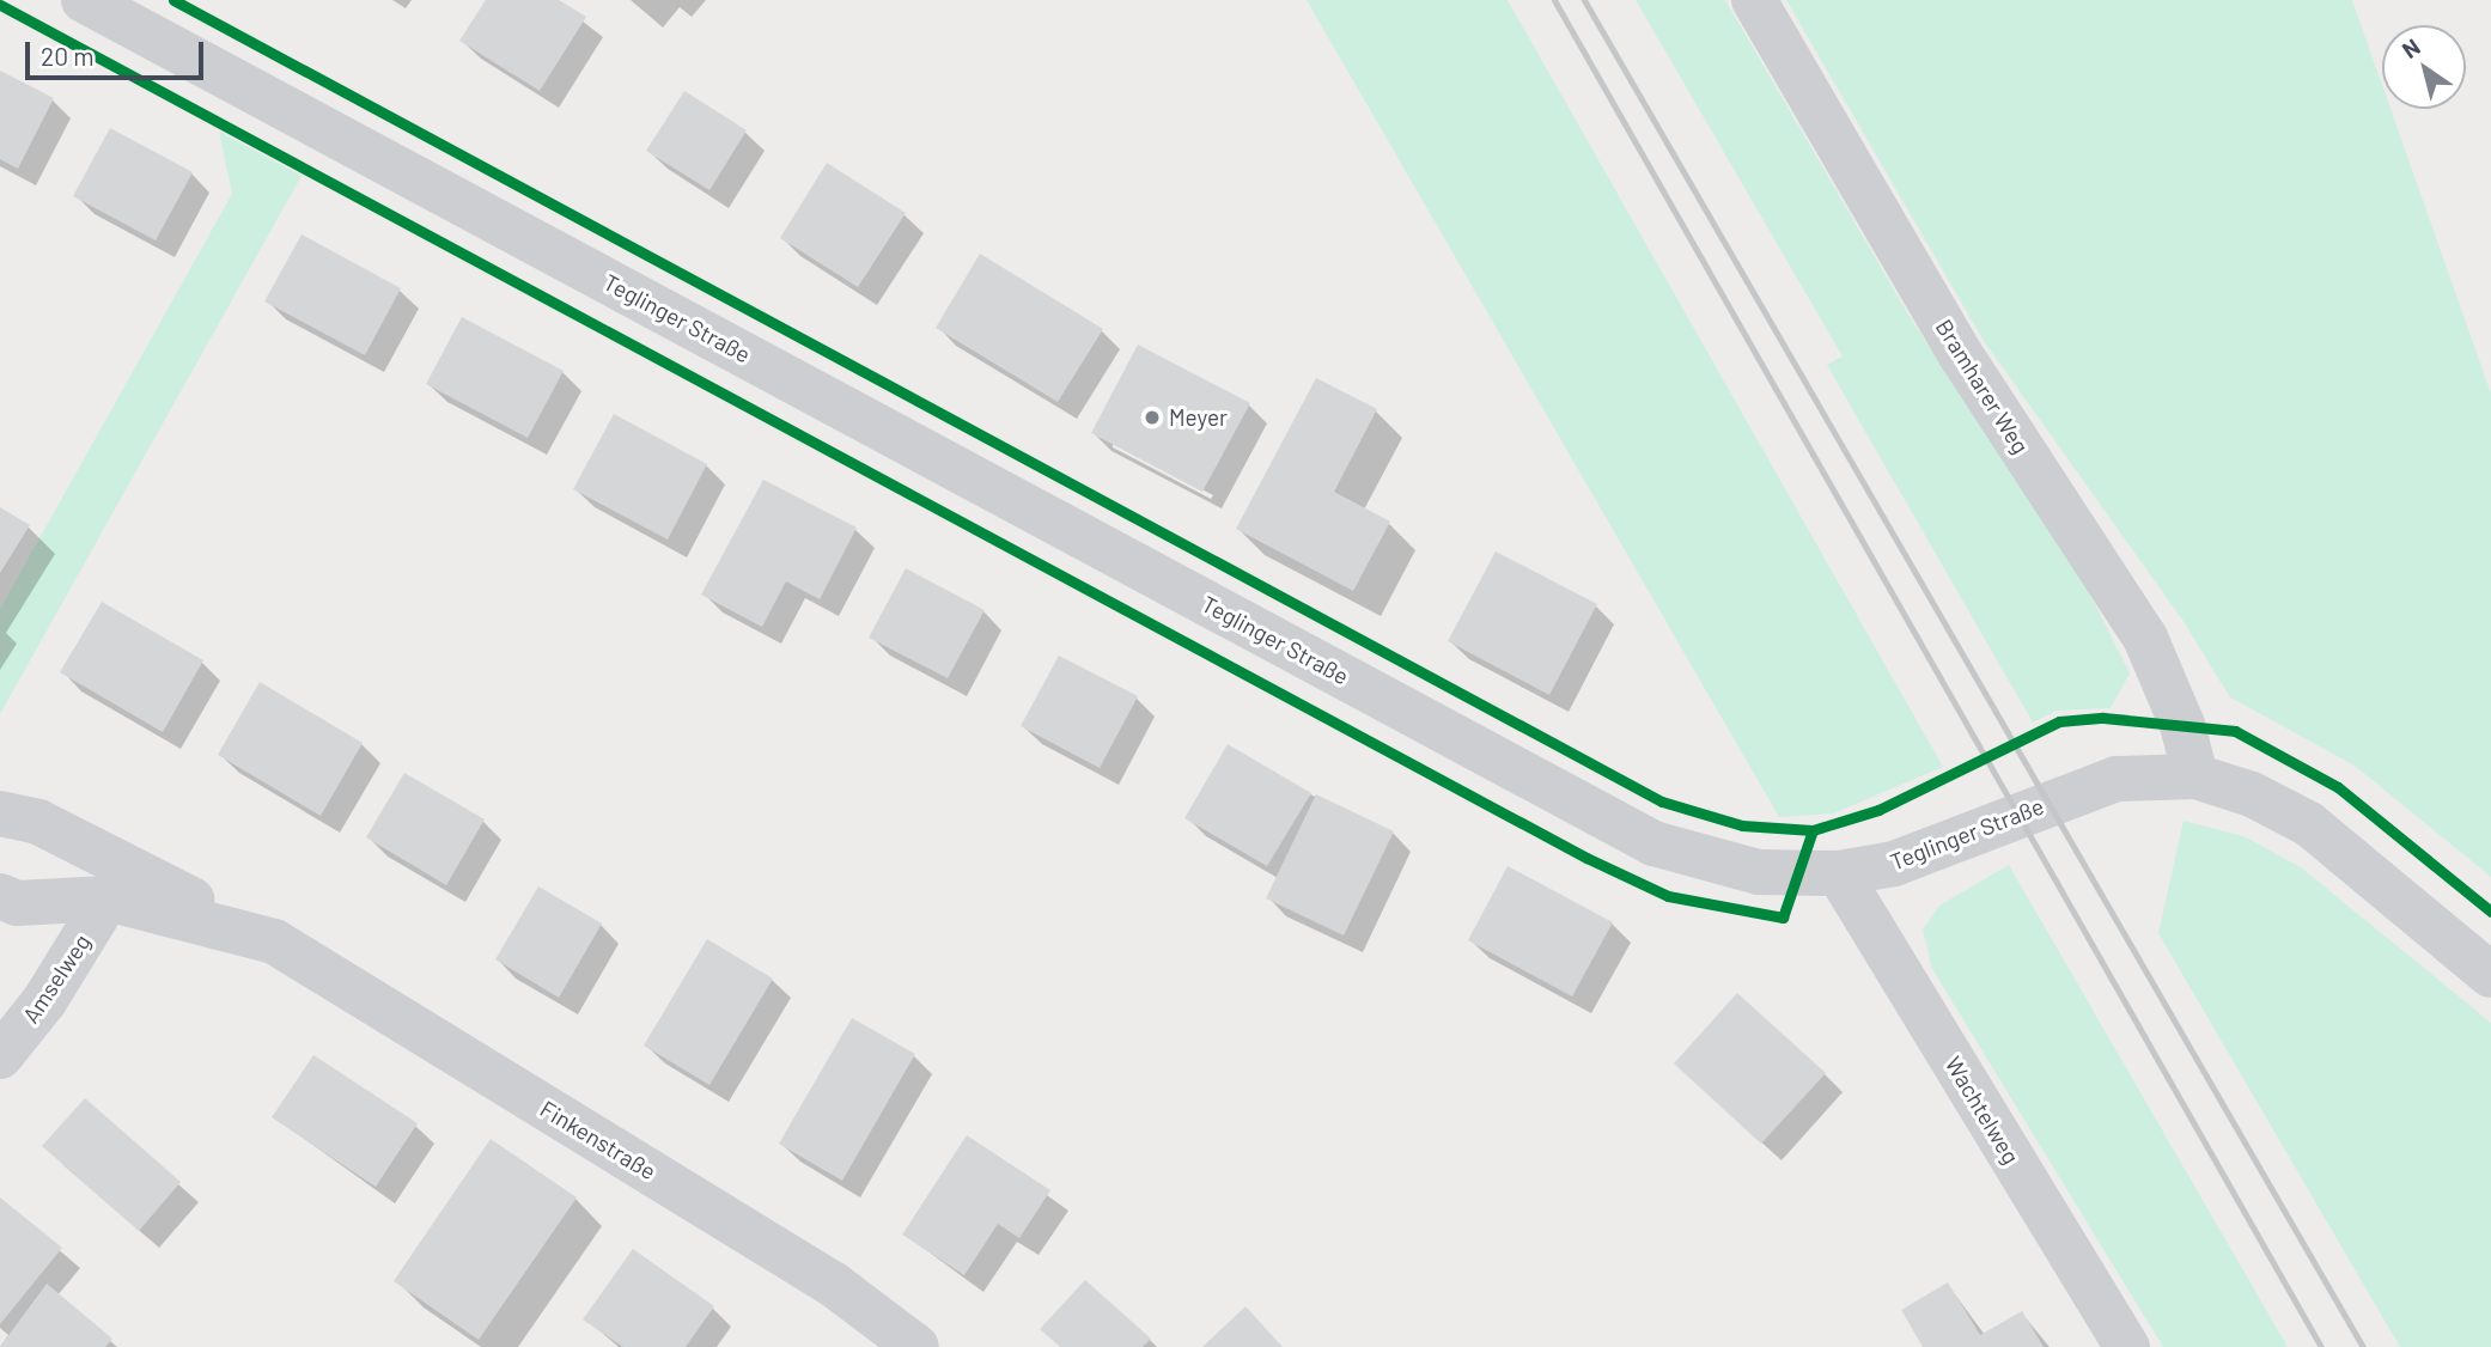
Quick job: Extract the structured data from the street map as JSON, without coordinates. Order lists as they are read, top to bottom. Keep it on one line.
{"streets":{"street":["Teglinger Straße","Bramharer Weg","Amselweg","Wachtelweg","Finkenstraße"]},"crossings":[["Teglinger Straße","Bramharer Weg"],["Teglinger Straße","Wachtelweg"],["Amselweg","Finkenstraße"]],"places":["Meyer"],"scale_bar":"20 m","north":"top left"}
